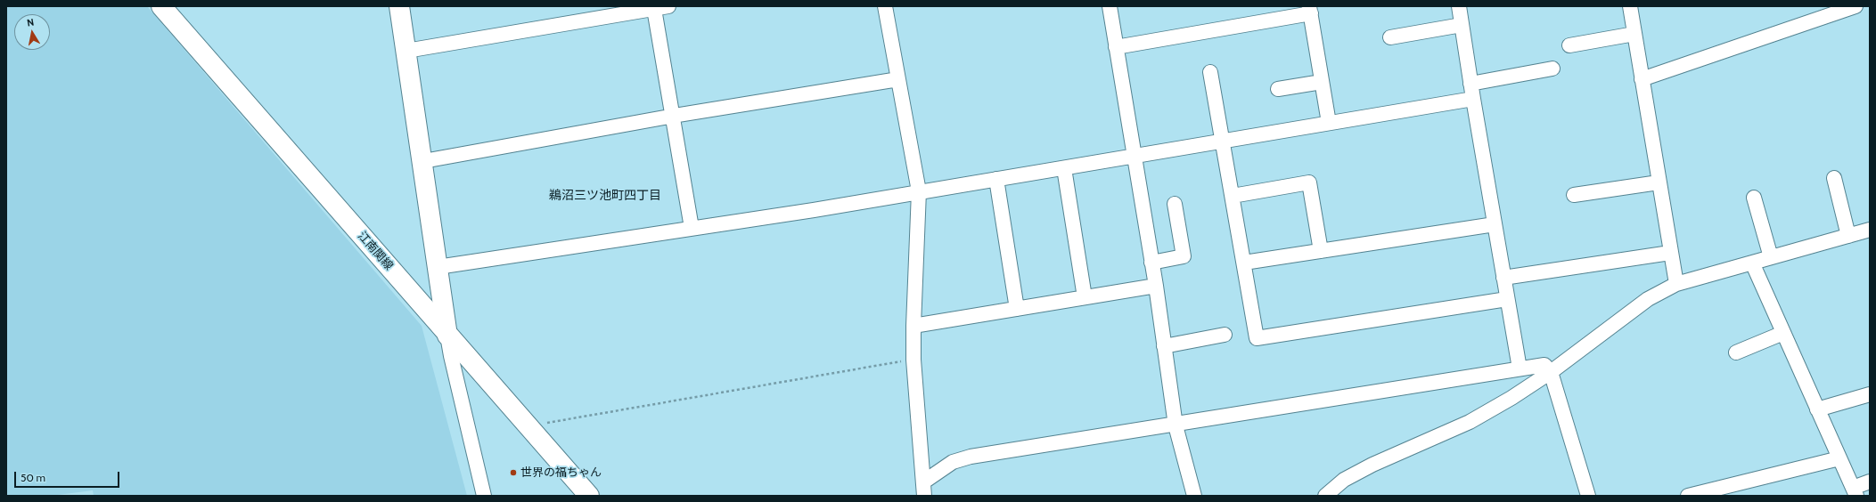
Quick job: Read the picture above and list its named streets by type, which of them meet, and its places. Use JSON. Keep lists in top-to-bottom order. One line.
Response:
{"streets":{"main road":["江南関線"]},"districts":["鵜沼三ツ池町四丁目"],"places":["世界の福ちゃん"],"scale_bar":"50 m","north":"top"}
